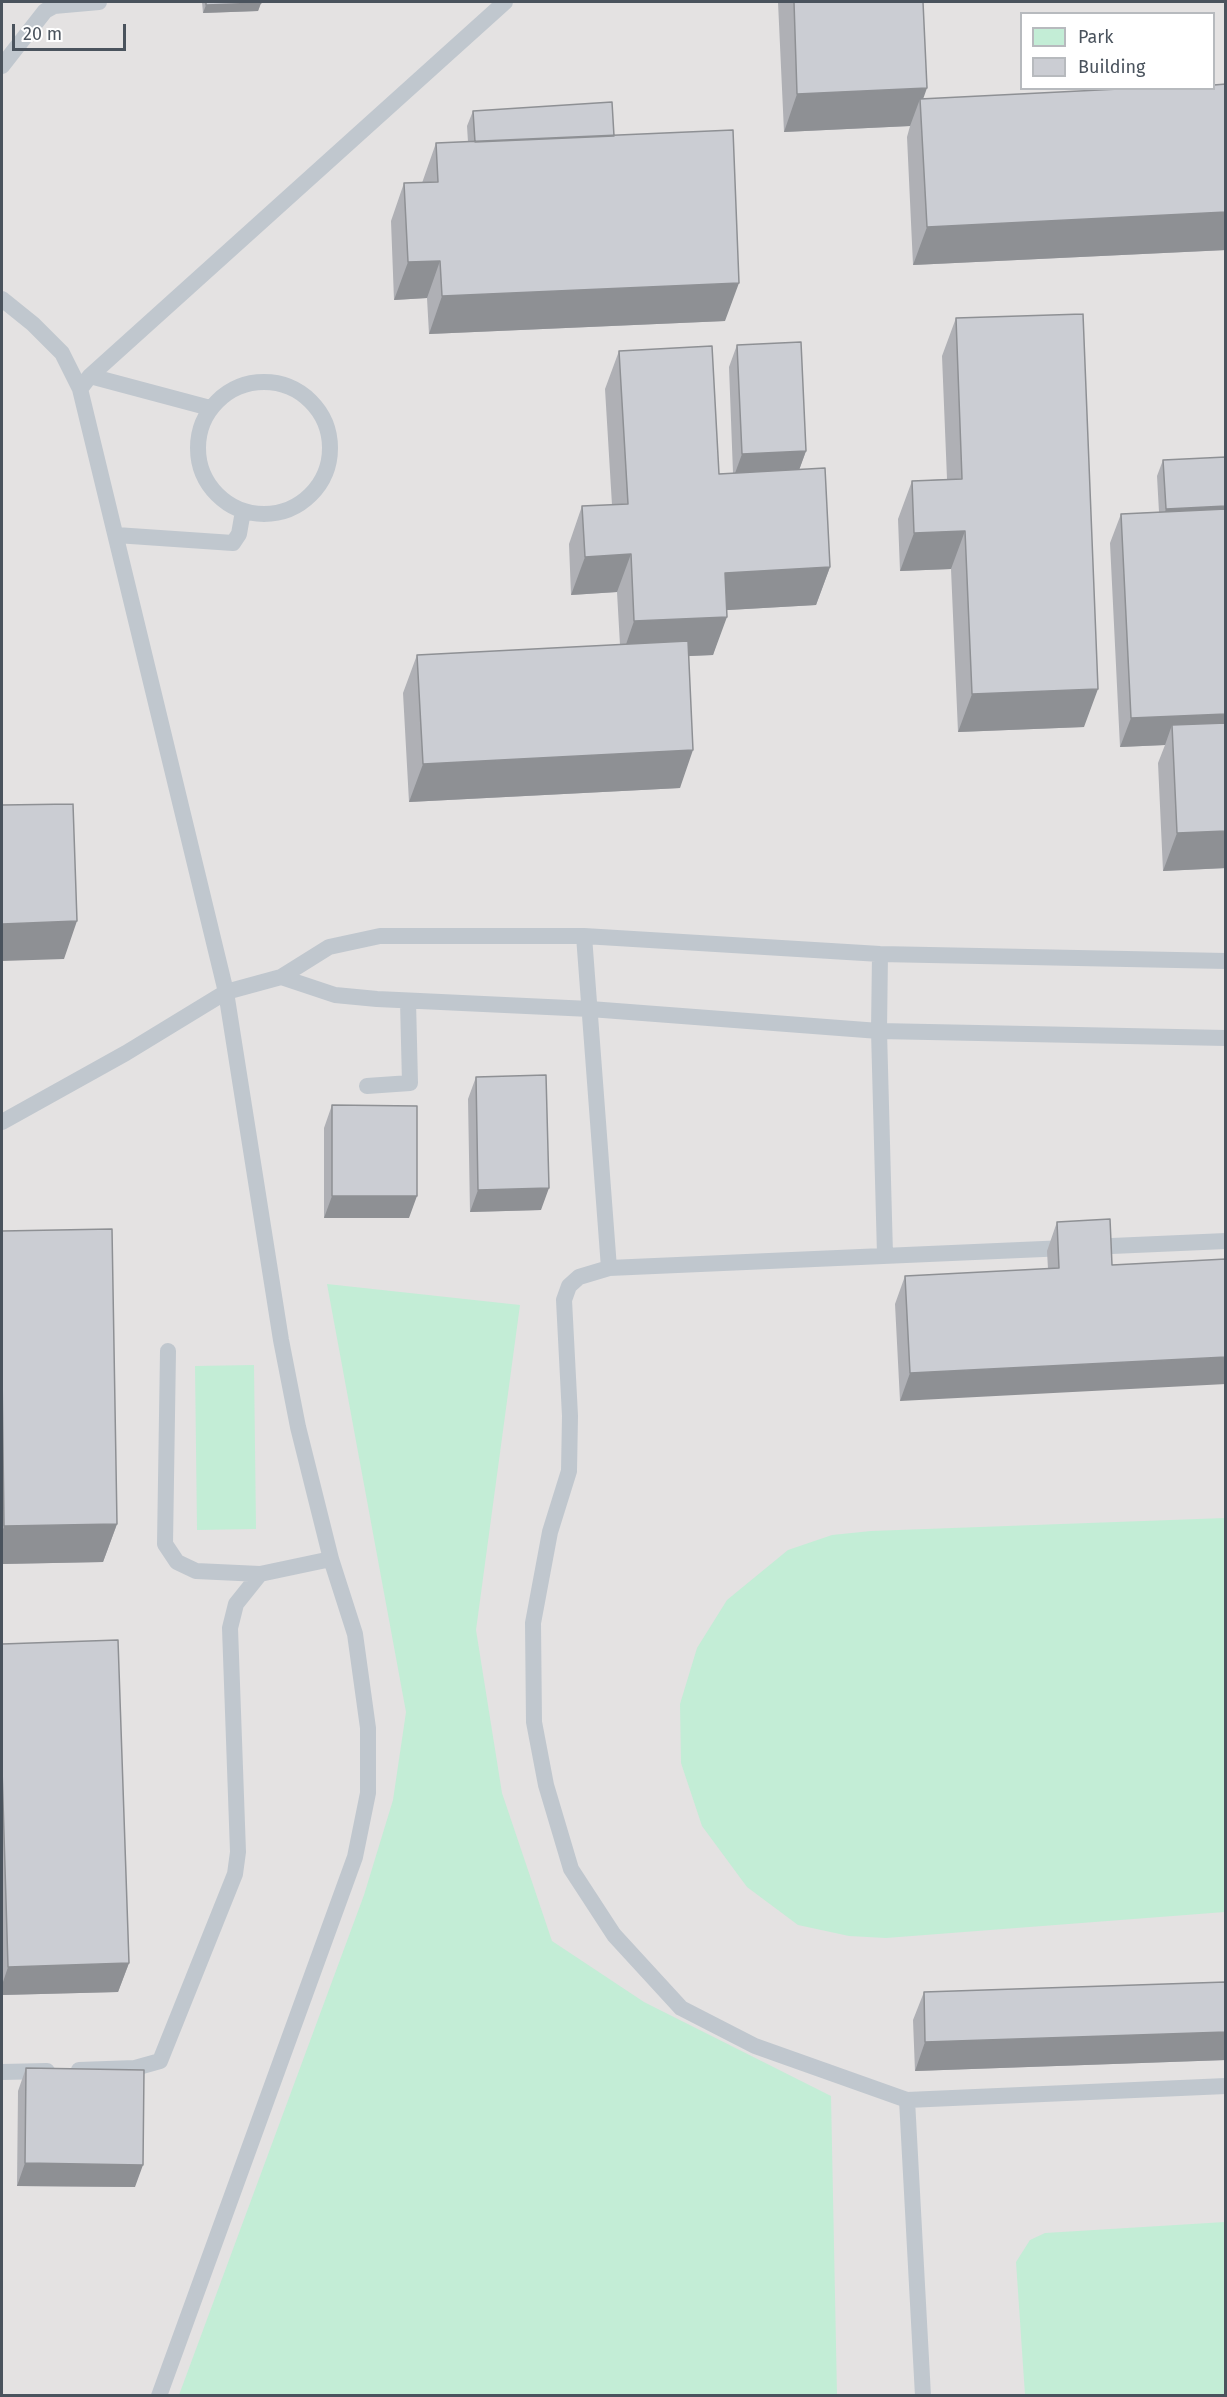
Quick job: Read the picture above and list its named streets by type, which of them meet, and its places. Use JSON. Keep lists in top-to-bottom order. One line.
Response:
{"legend":["Park","Building"],"scale_bar":"20 m"}
